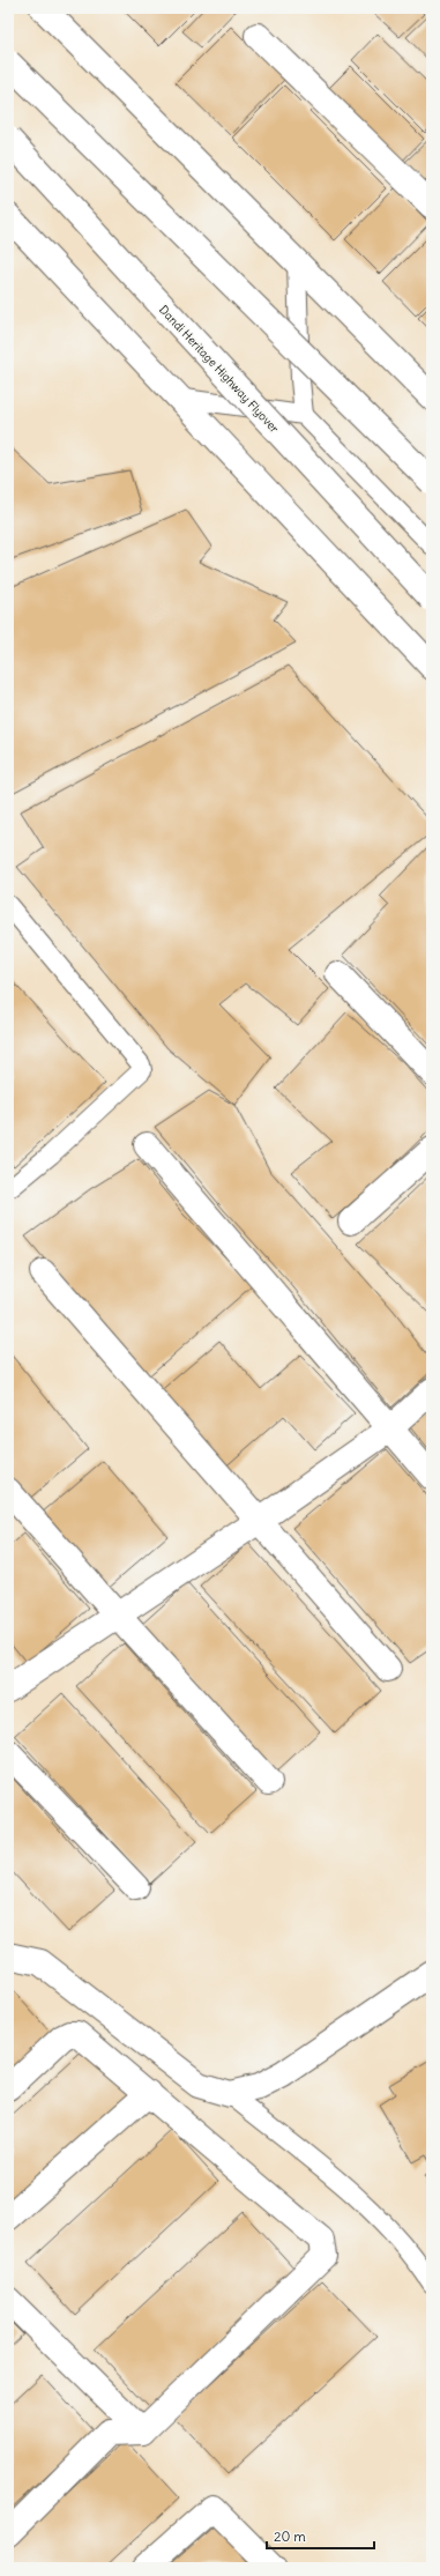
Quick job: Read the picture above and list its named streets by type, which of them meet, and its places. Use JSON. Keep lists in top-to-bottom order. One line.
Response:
{"streets":{"main road":["Dandi Heritage Highway Flyover"]},"scale_bar":"20 m"}
